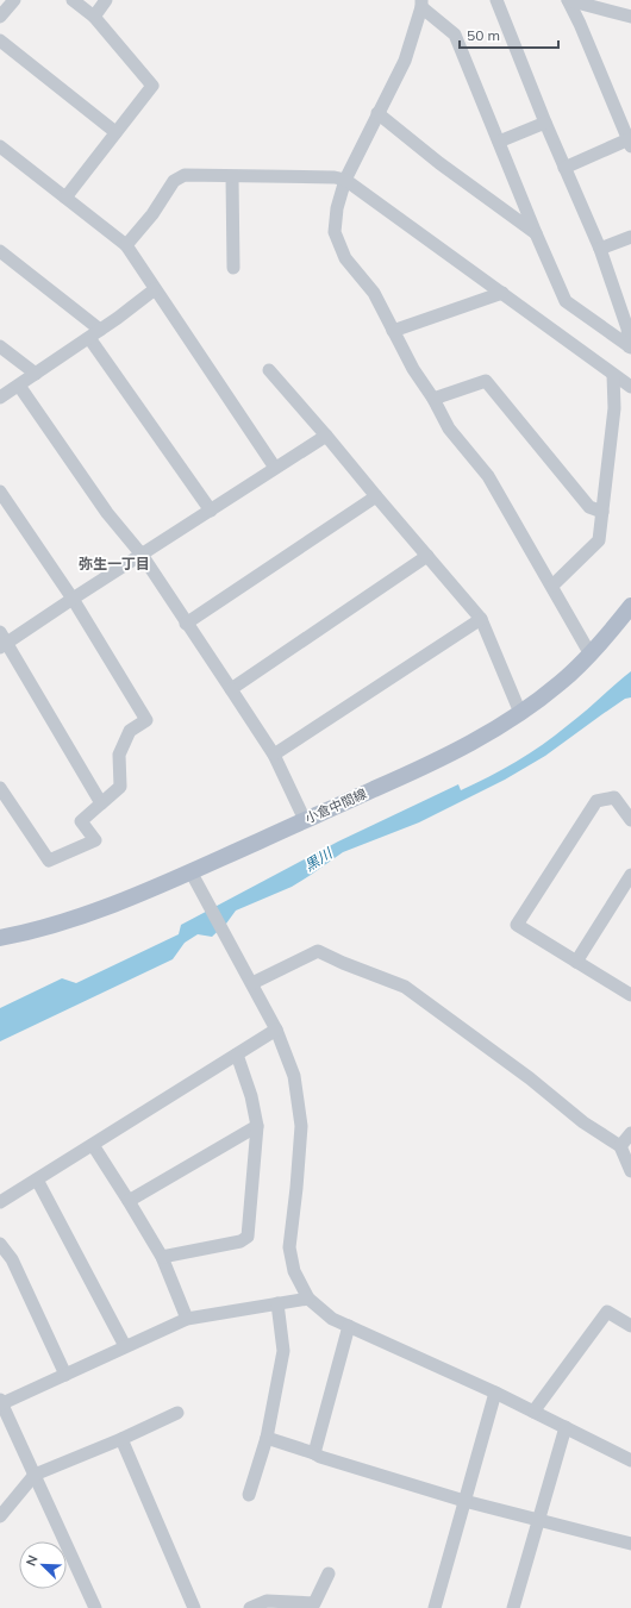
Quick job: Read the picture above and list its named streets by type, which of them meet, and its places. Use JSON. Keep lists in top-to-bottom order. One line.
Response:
{"streets":{"main road":["小倉中間線"]},"districts":["弥生一丁目"],"water":["黒川"],"scale_bar":"50 m","north":"top left"}
